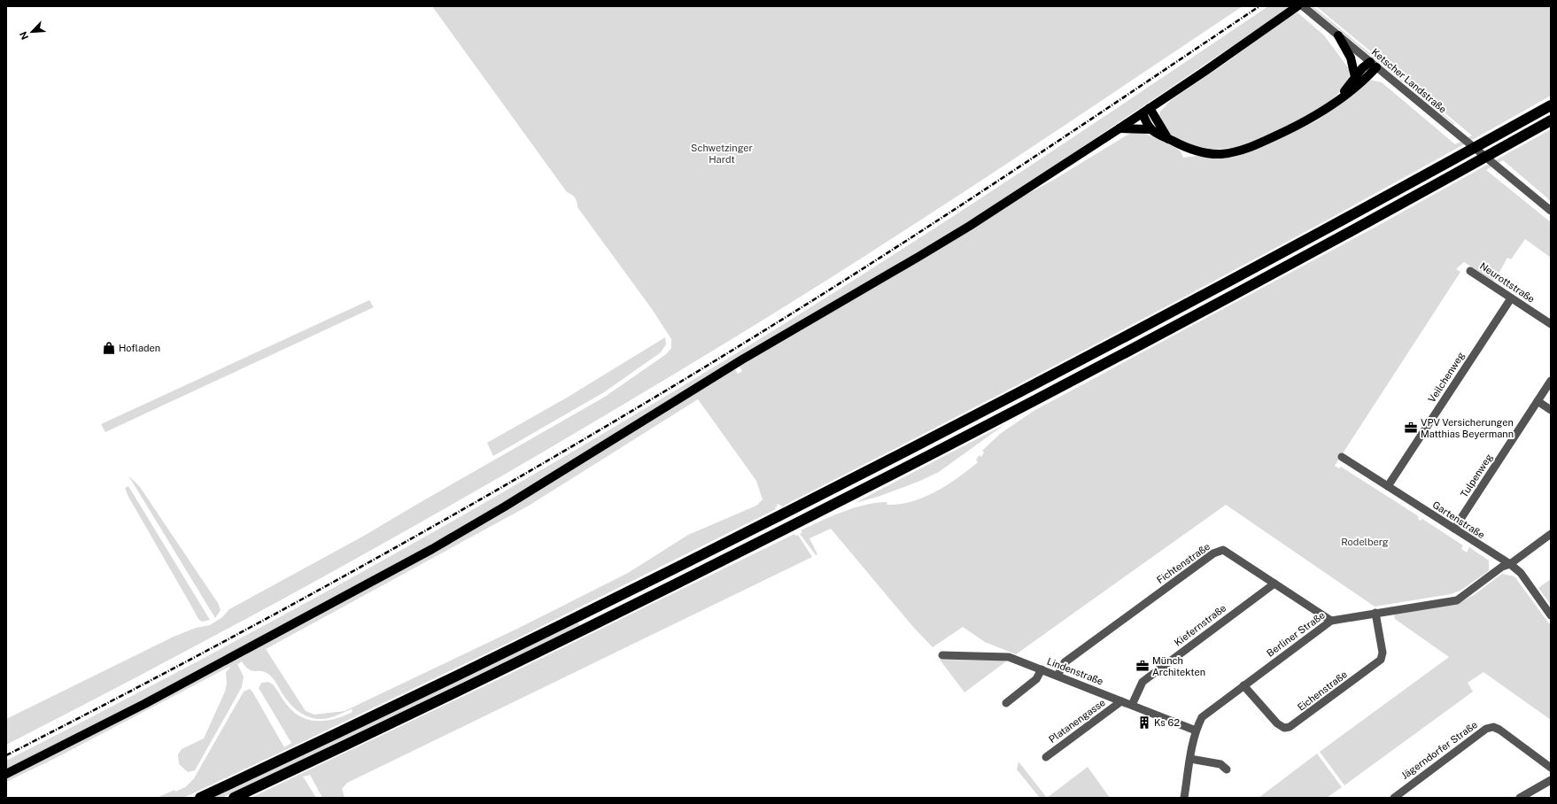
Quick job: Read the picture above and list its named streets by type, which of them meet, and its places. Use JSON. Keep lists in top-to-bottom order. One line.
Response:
{"streets":{"street":["Ketscher Landstraße","Neurottstraße","Veilchenweg","Tulpenweg","Gartenstraße","Fichtenstraße","Kiefernstraße","Berliner Straße","Lindenstraße","Eichenstraße","Platanengasse","Jägerndorfer Straße"]},"crossings":[["Neurottstraße","Veilchenweg"],["Veilchenweg","Gartenstraße"],["Tulpenweg","Gartenstraße"],["Gartenstraße","Berliner Straße"],["Fichtenstraße","Kiefernstraße"],["Fichtenstraße","Berliner Straße"],["Fichtenstraße","Lindenstraße"],["Kiefernstraße","Lindenstraße"],["Berliner Straße","Lindenstraße"],["Berliner Straße","Eichenstraße"],["Lindenstraße","Platanengasse"]],"parks":["Schwetzinger Hardt","Rodelberg"],"places":{"shop":["Hofladen"],"office":["VPV Versicherungen Matthias Beyermann","Münch Architekten"],"building":["Ks 62"]},"north":"bottom left"}
